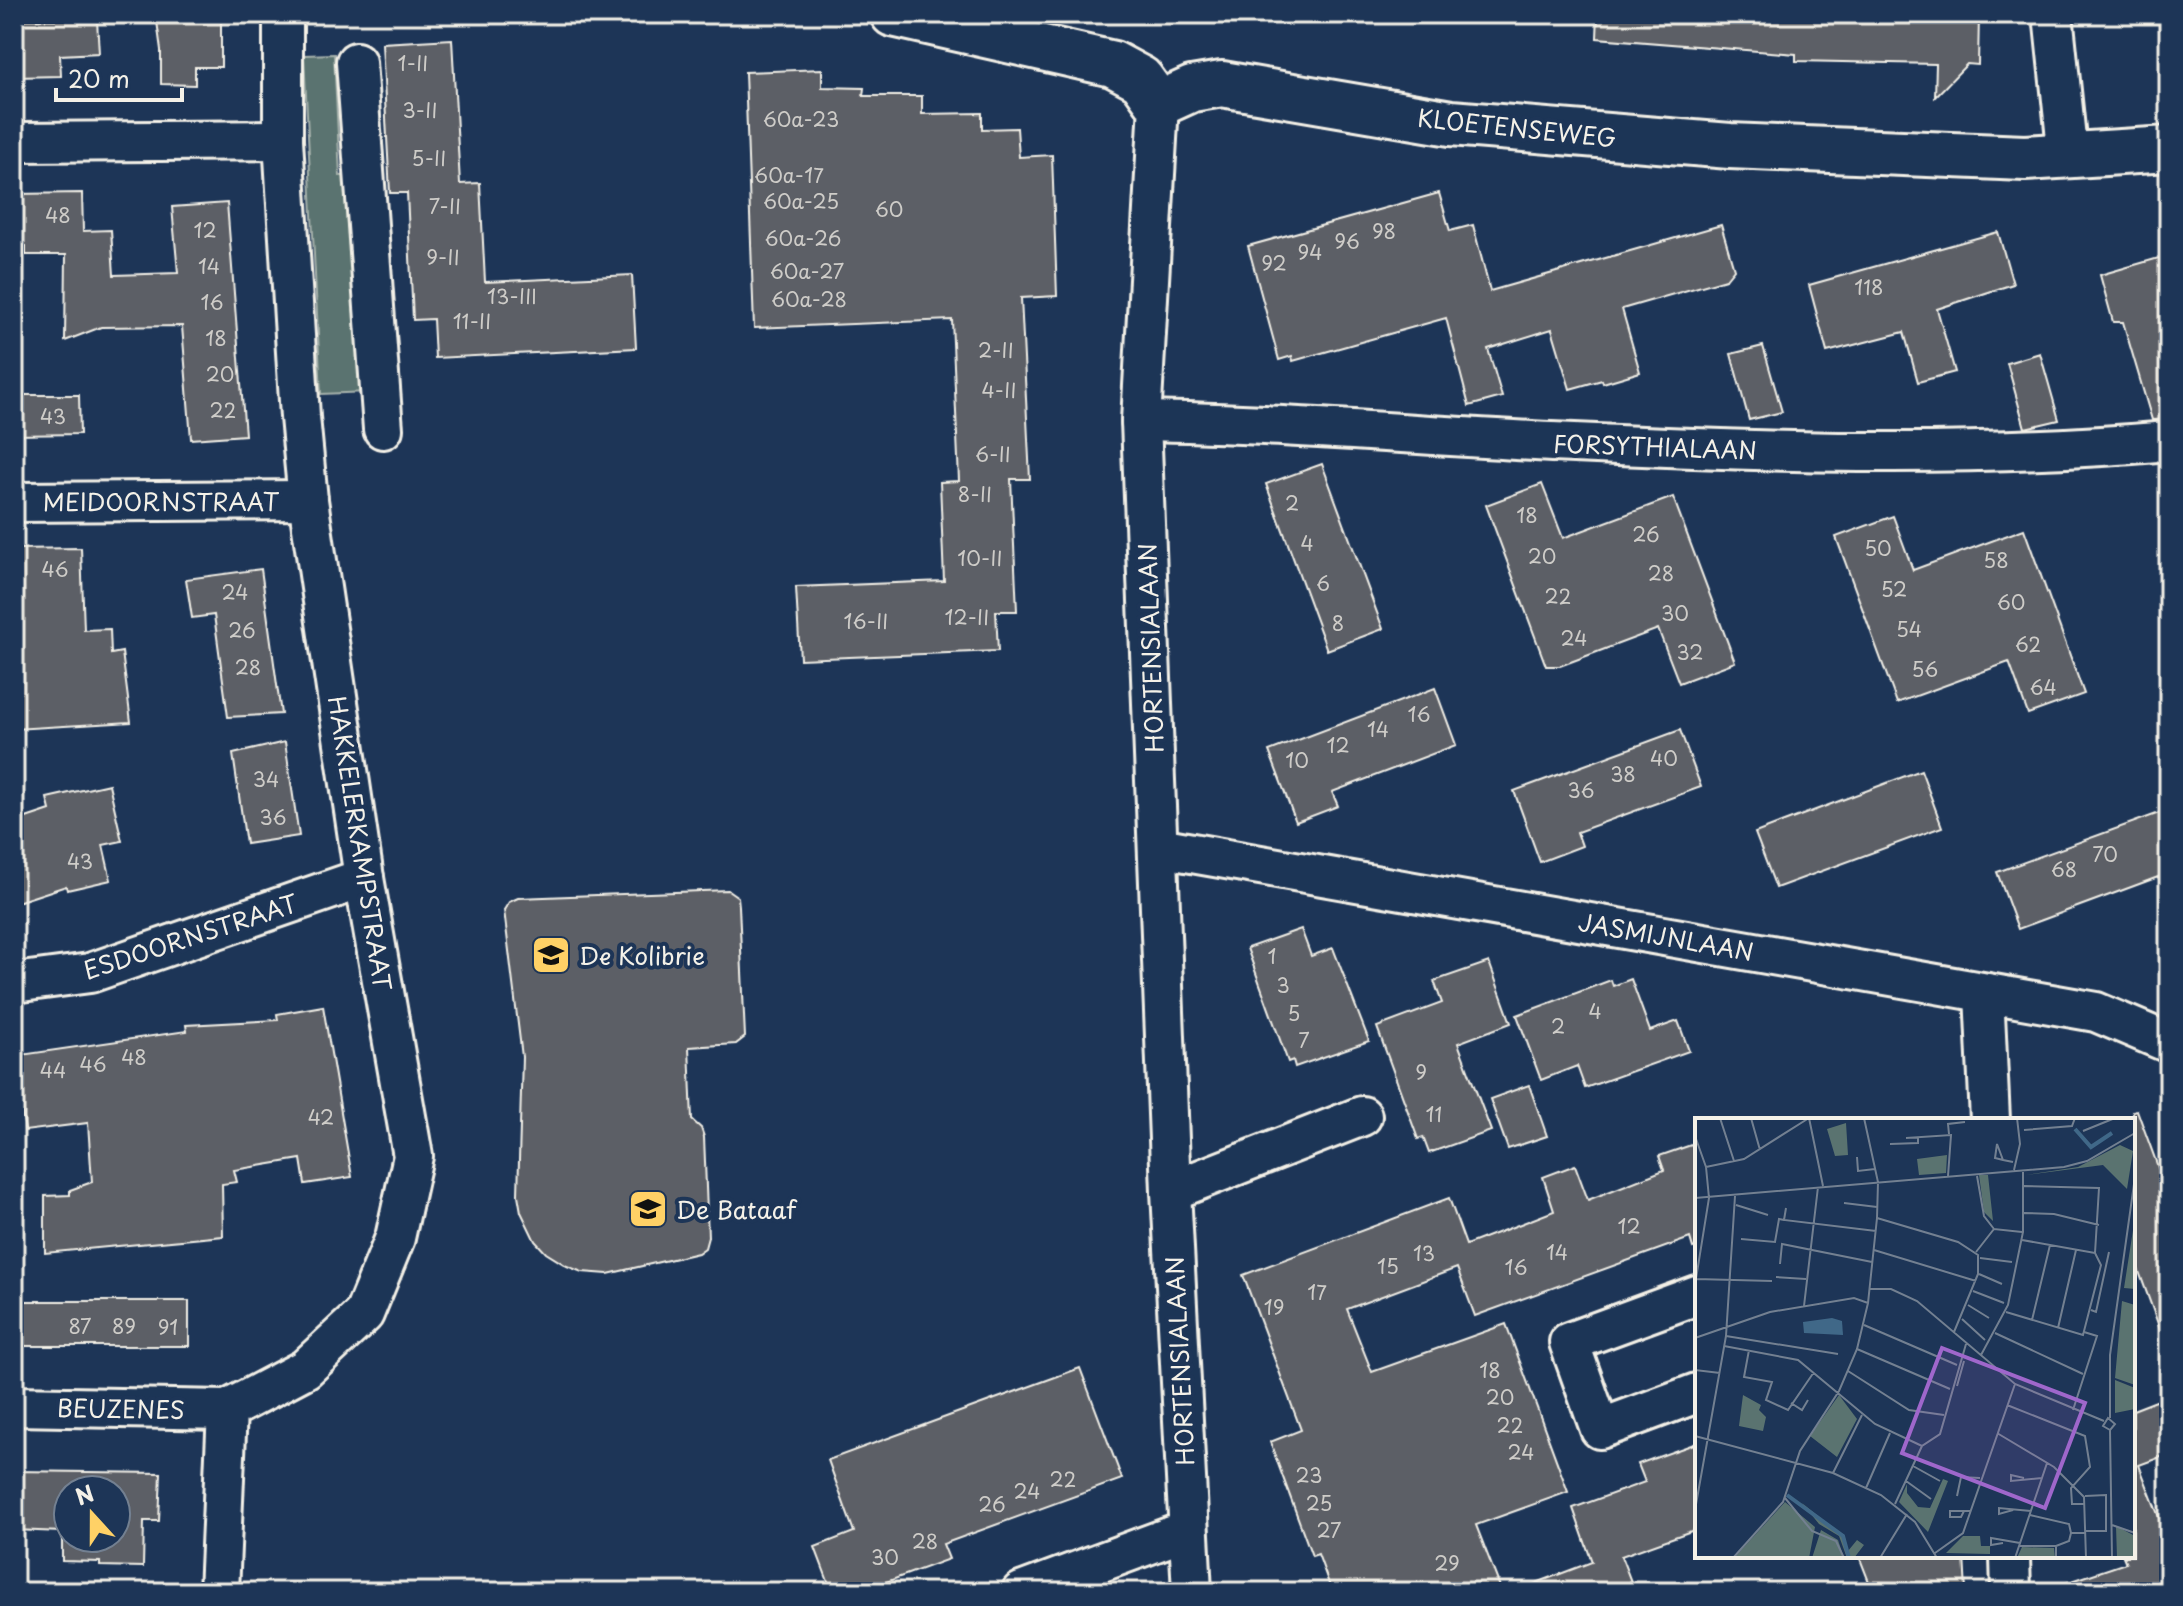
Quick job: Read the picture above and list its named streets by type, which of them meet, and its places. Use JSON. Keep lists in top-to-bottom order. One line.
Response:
{"streets":{"street":["KLOETENSEWEG","FORSYTHIALAAN","MEIDOORNSTRAAT","HORTENSIALAAN","HAKKELERKAMPSTRAAT","ESDOORNSTRAAT","JASMIJNLAAN","BEUZENES"]},"crossings":[["KLOETENSEWEG","HORTENSIALAAN"],["FORSYTHIALAAN","HORTENSIALAAN"],["MEIDOORNSTRAAT","HAKKELERKAMPSTRAAT"],["HORTENSIALAAN","JASMIJNLAAN"],["HAKKELERKAMPSTRAAT","ESDOORNSTRAAT"],["HAKKELERKAMPSTRAAT","BEUZENES"]],"places":{"school or university":["De Kolibrie","De Bataaf"]},"house_numbers":["1-II","3-II","60a-23","5-II","60a-17","60a-25","7-II","60","48","12","98","60a-26","96","94","9-II","92","14","60a-27","118","13-III","60a-28","16","11-II","18","2-II","20","4-II","22","43","6-II","8-II","2","18","26","4","50","20","10-II","58","46","28","6","52","24","22","60","30","12-II","16-II","8","54","26","24","62","32","28","56","64","16","14","12","40","10","38","34","36","36","70","43","68","1","3","4","5","2","7","48","46","44","9","11","42","12","14","13","15","16","17","19","87","89","91","18","20","22","24","23","22","24","25","26","27","28","30","29"],"scale_bar":"20 m","north":"top"}
